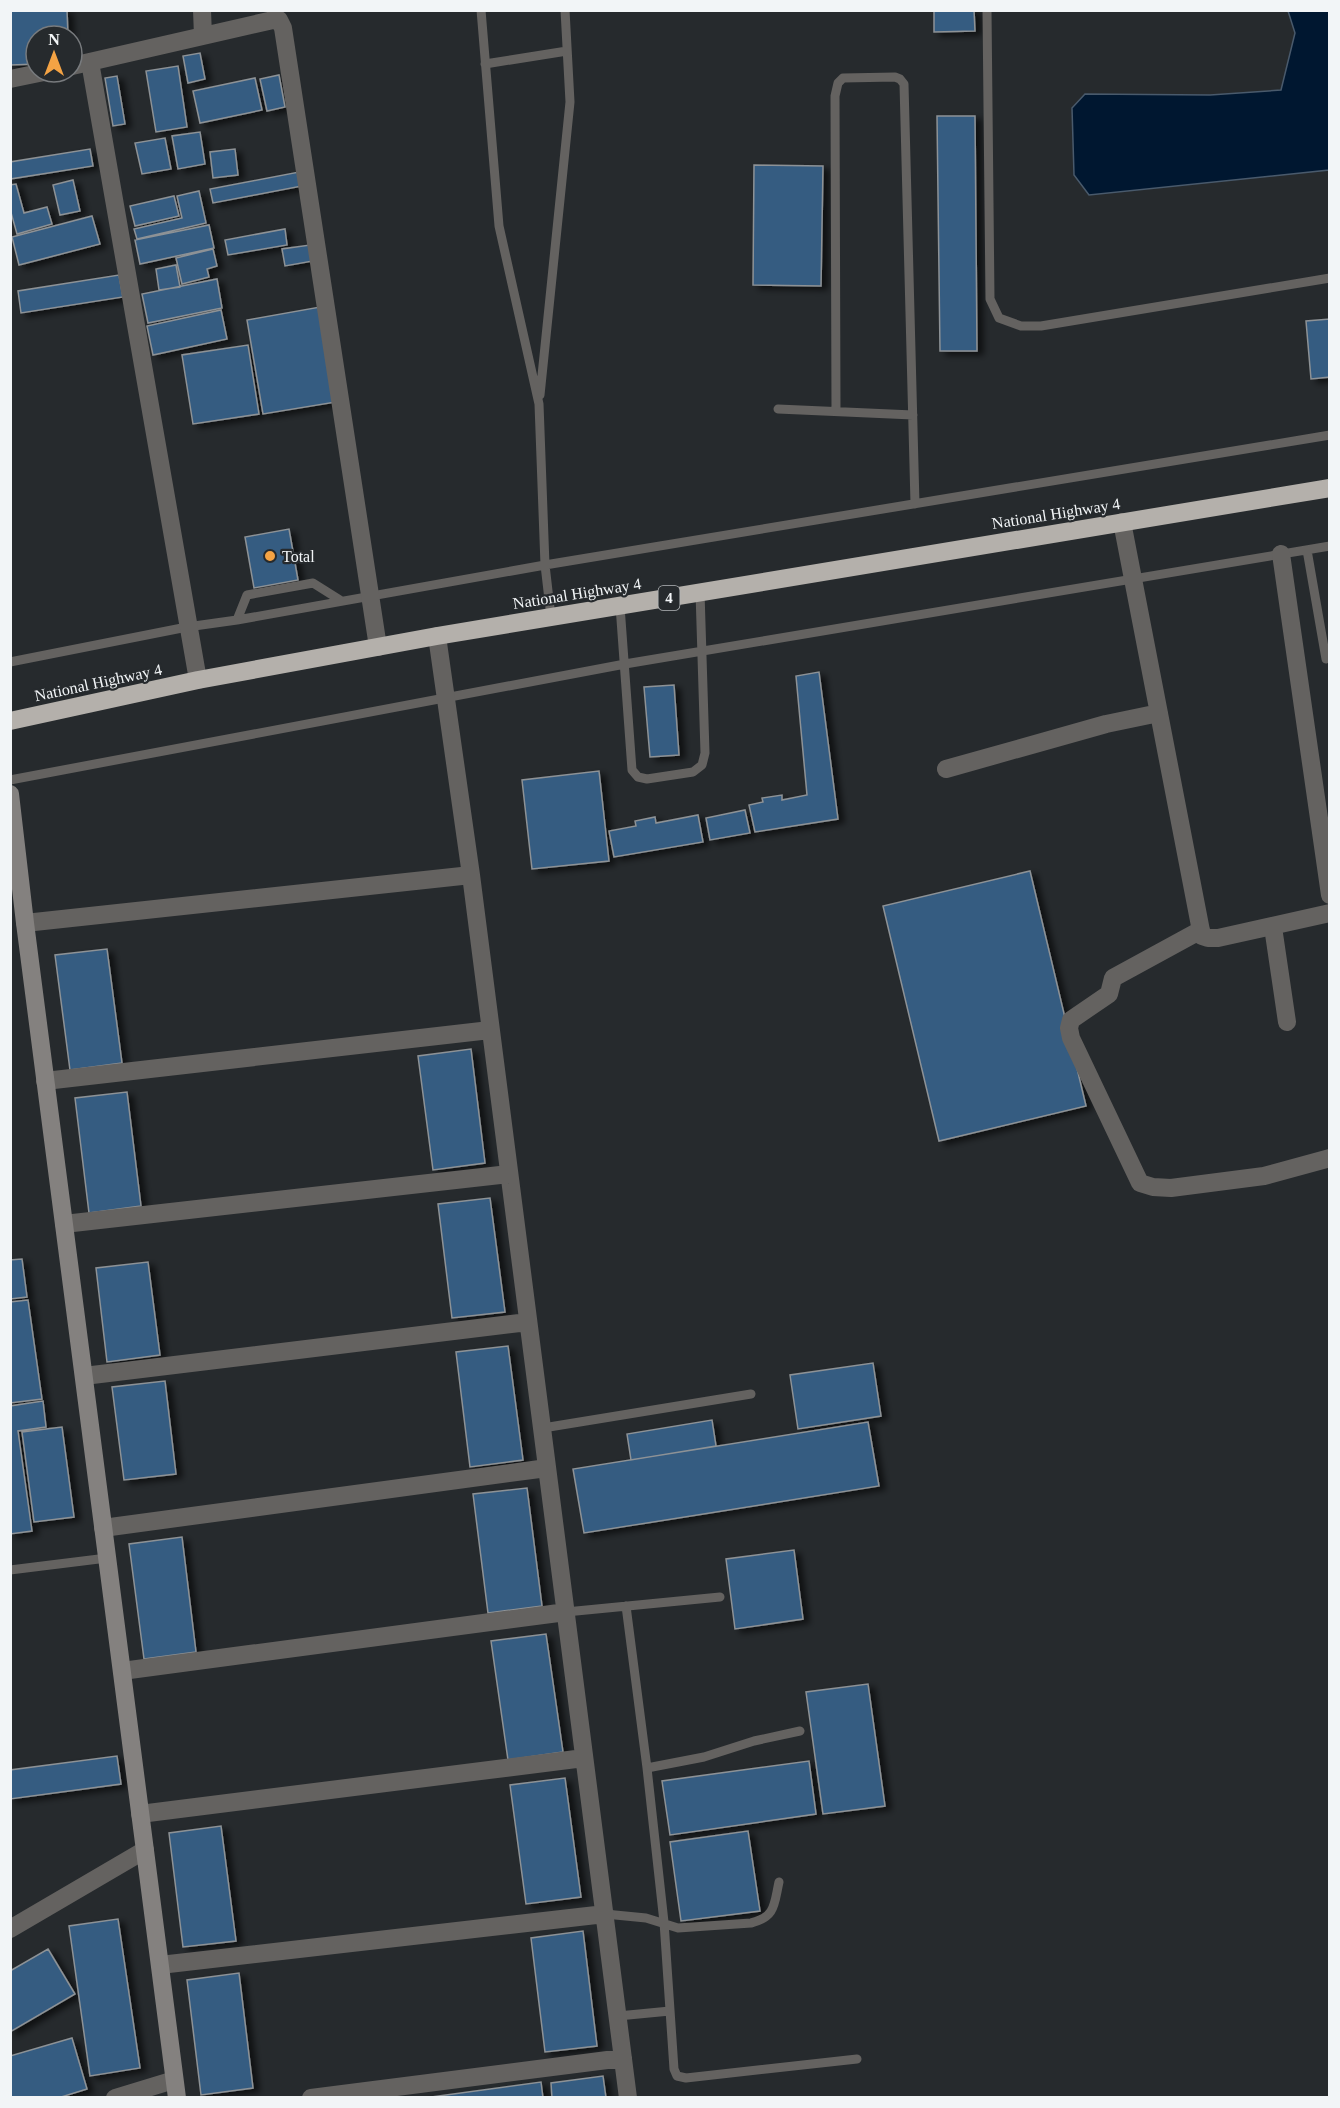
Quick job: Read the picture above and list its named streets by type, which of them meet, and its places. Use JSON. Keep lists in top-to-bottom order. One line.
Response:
{"streets":{"highway":["National Highway 4","4"]},"places":["Total"],"north":"top"}
